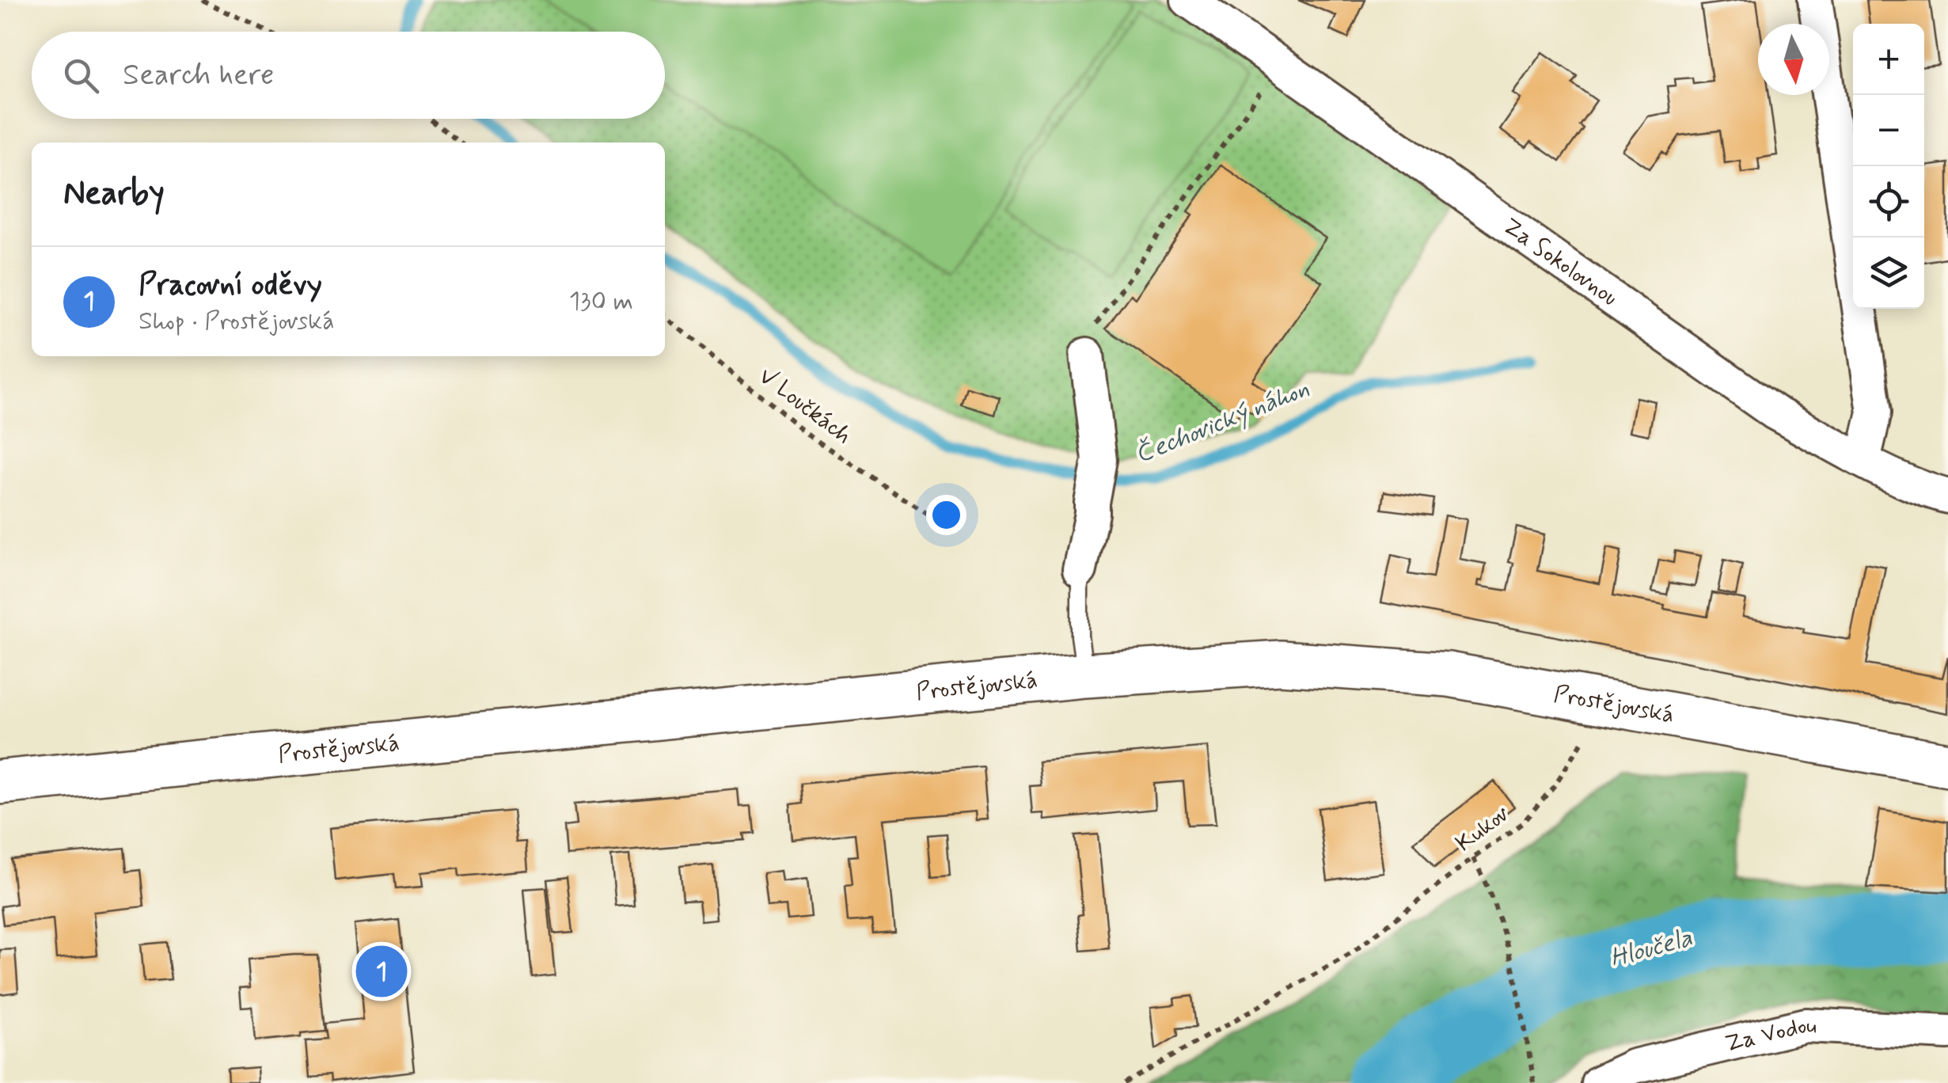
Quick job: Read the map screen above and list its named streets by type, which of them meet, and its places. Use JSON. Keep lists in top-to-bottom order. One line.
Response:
{"streets":{"main road":["Prostějovská"],"street":["Za Sokolovnou","Za Vodou"],"path":["V Loučkách","Kukov"]},"crossings":[["Prostějovská","Kukov"]],"water":["Čechovický náhon","Hloučela"],"north":"bottom","page":{"map_buttons":["+","−"],"search":"Search here","heading":"Nearby","list":[{"mark":"1","name":"Pracovní oděvy","note":"Shop · Prostějovská","value":"130 m"}],"pins":"1"}}
